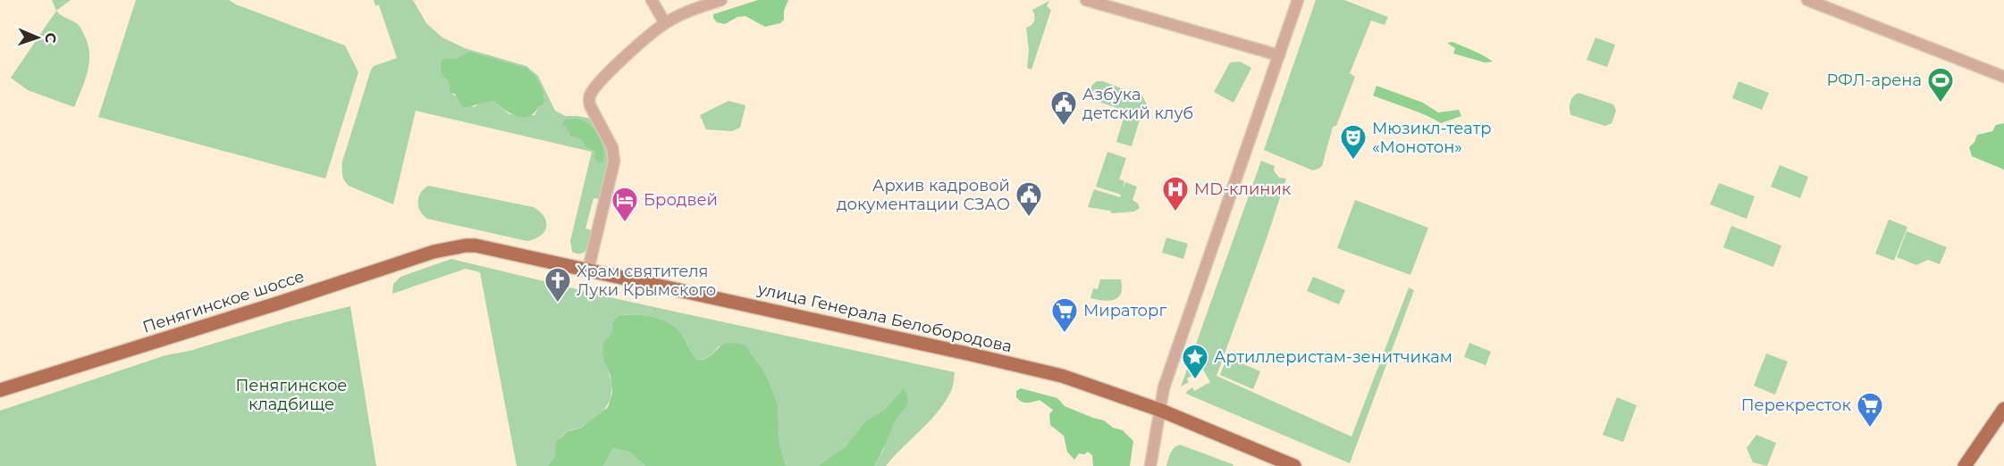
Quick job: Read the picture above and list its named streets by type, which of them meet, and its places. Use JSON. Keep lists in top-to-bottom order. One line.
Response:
{"streets":{"main road":["Пенягинское шоссе","улица Генерала Белобородова"]},"crossings":[["Пенягинское шоссе","улица Генерала Белобородова"]],"parks":["Пенягинское кладбище"],"places":{"sports":["РФЛ-арена"],"public building":["Азбука детский клуб","Архив кадровой документации СЗАО"],"theatre":["Мюзикл-театр «Монотон»"],"hospital":["MD-клиник"],"hotel":["Бродвей"],"church":["Храм святителя Луки Крымского"],"supermarket":["Мираторг","Перекресток"],"place":["Артиллеристам-зенитчикам"]},"north":"right"}
